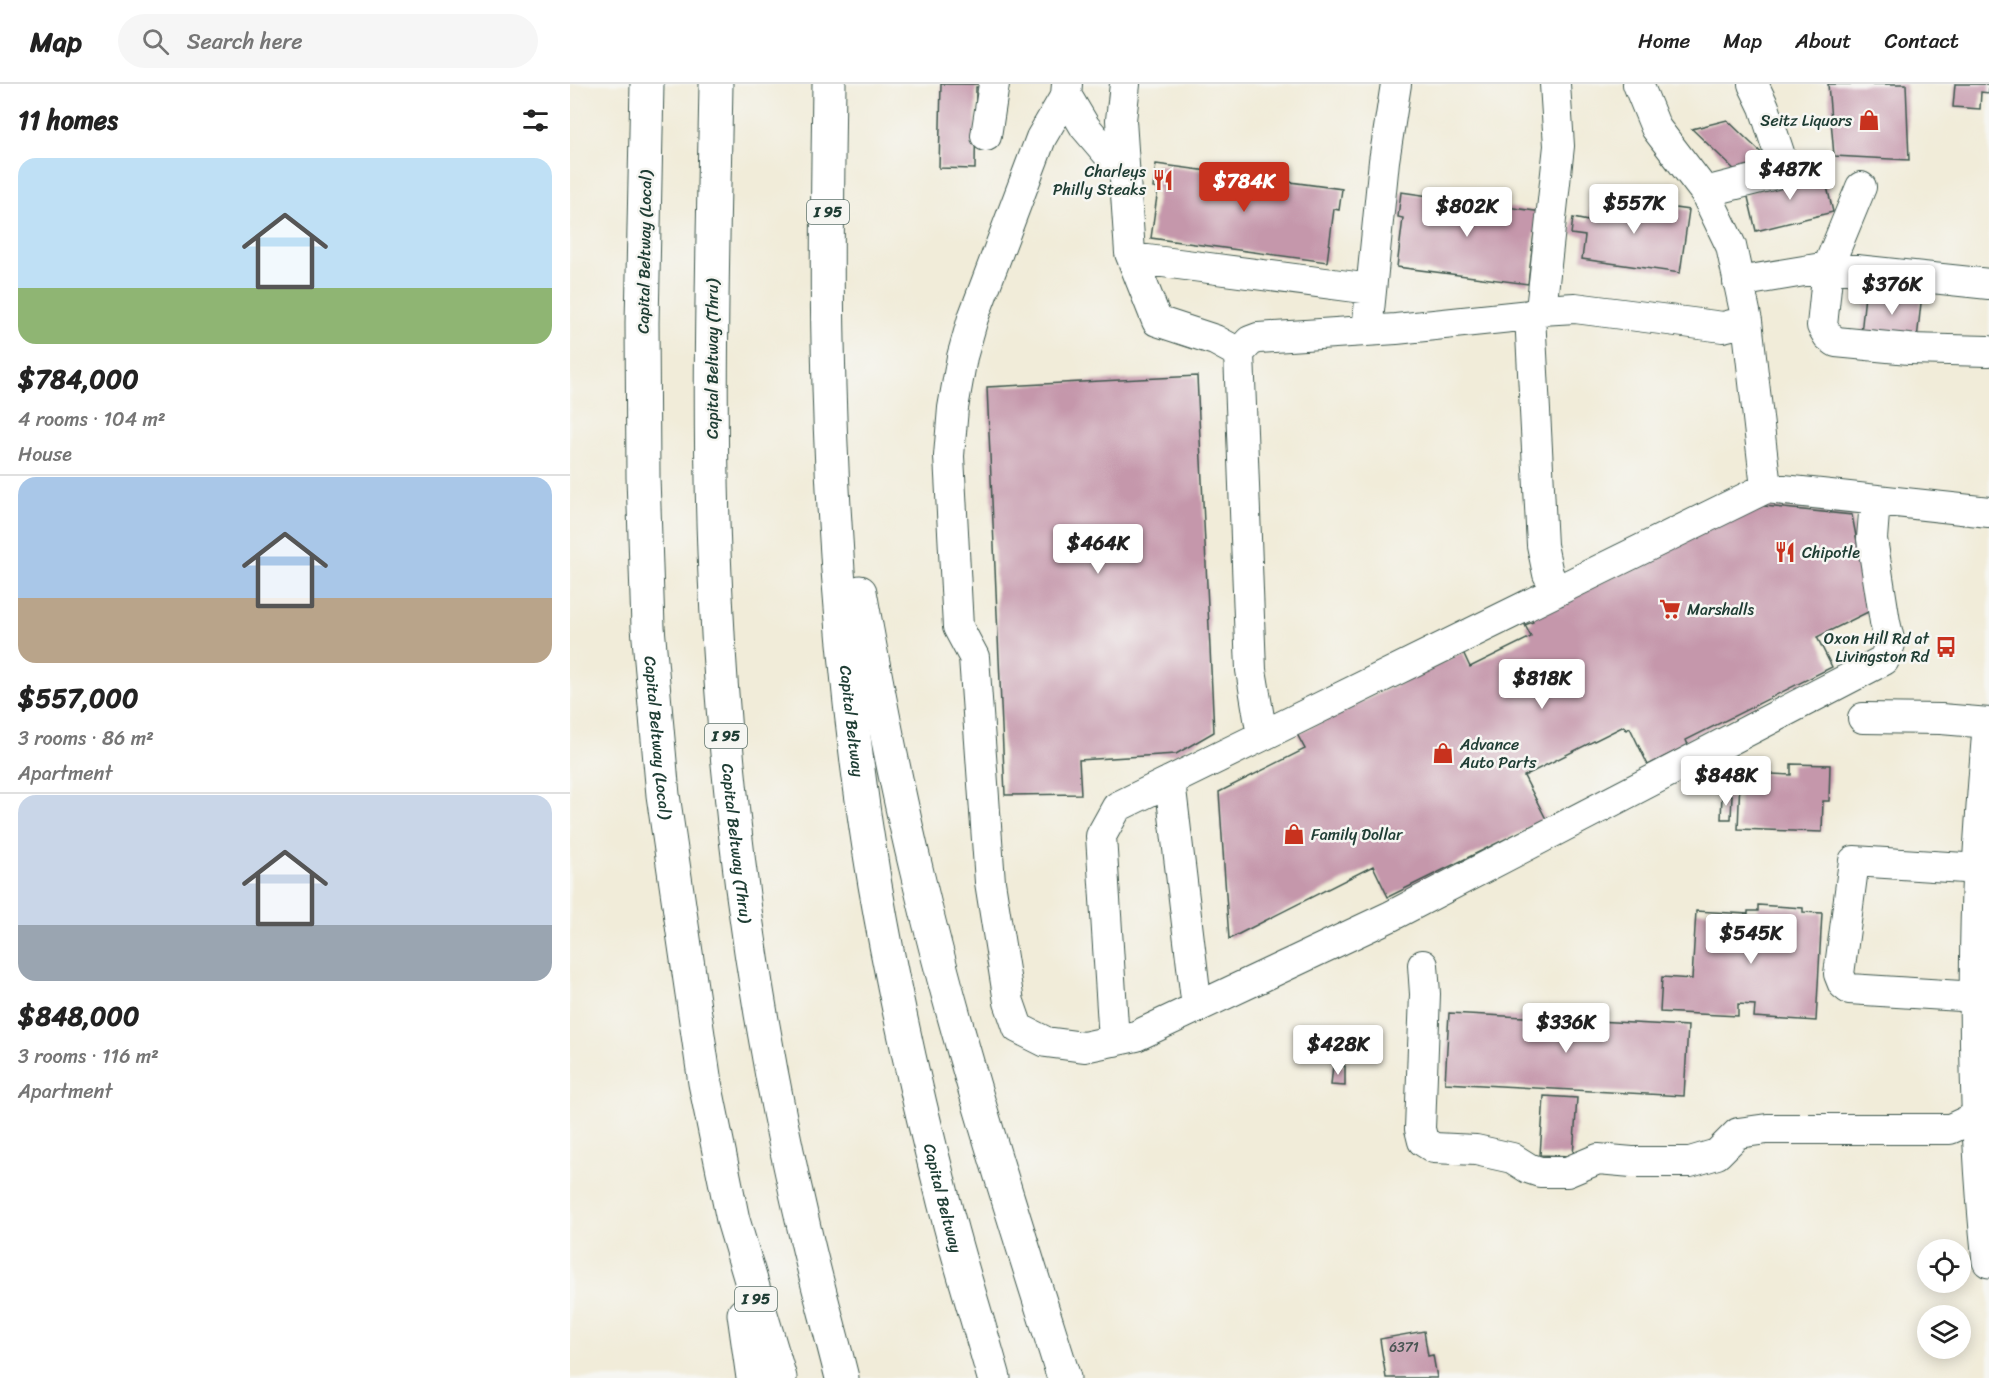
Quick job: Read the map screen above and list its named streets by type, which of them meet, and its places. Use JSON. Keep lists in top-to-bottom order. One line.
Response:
{"streets":{"main road":["I 95","Capital Beltway (Local)","Capital Beltway (Thru)","Capital Beltway"]},"crossings":[["I 95","Capital Beltway"]],"places":{"shop":["Seitz Liquors","Advance Auto Parts","Family Dollar"],"restaurant":["Charleys Philly Steaks","Chipotle"],"supermarket":["Marshalls"],"bus stop":["Oxon Hill Rd at Livingston Rd"]},"house_numbers":["6371"],"page":{"header":"Map","search":"Search here","nav":["Home","Map","About","Contact"],"heading":"11 homes","price":["$487K","$784K","$557K","$802K","$376K","$464K","$818K","$848K","$545K","$336K","$428K"],"list":[{"name":"$784,000","note":"4 rooms · 104 m² · House"},{"name":"$557,000","note":"3 rooms · 86 m² · Apartment"},{"name":"$848,000","note":"3 rooms · 116 m² · Apartment"}]}}
